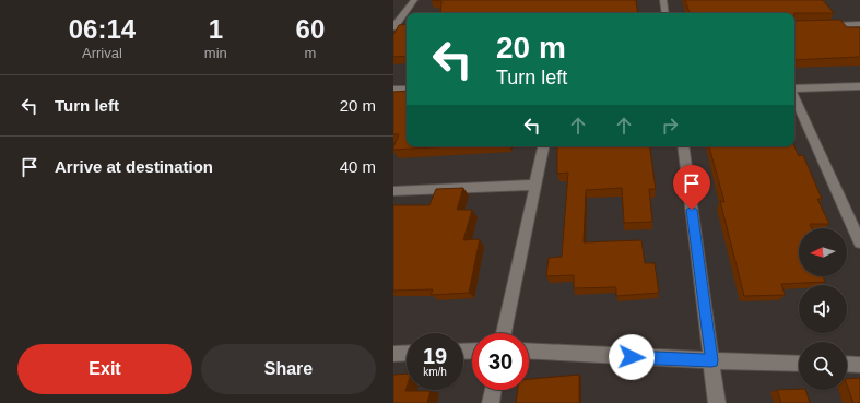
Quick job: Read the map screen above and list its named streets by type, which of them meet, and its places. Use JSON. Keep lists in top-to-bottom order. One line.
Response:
{"north":"left","page":{"eta":["06:14","Arrival","1","min","60","m"],"turn":["20 m","Turn left"],"list":[{"name":"Turn left","value":"20 m"},{"name":"Arrive at destination","value":"40 m"}],"speed":"19 km/h","limit":"30","buttons":["Exit","Share"]}}
